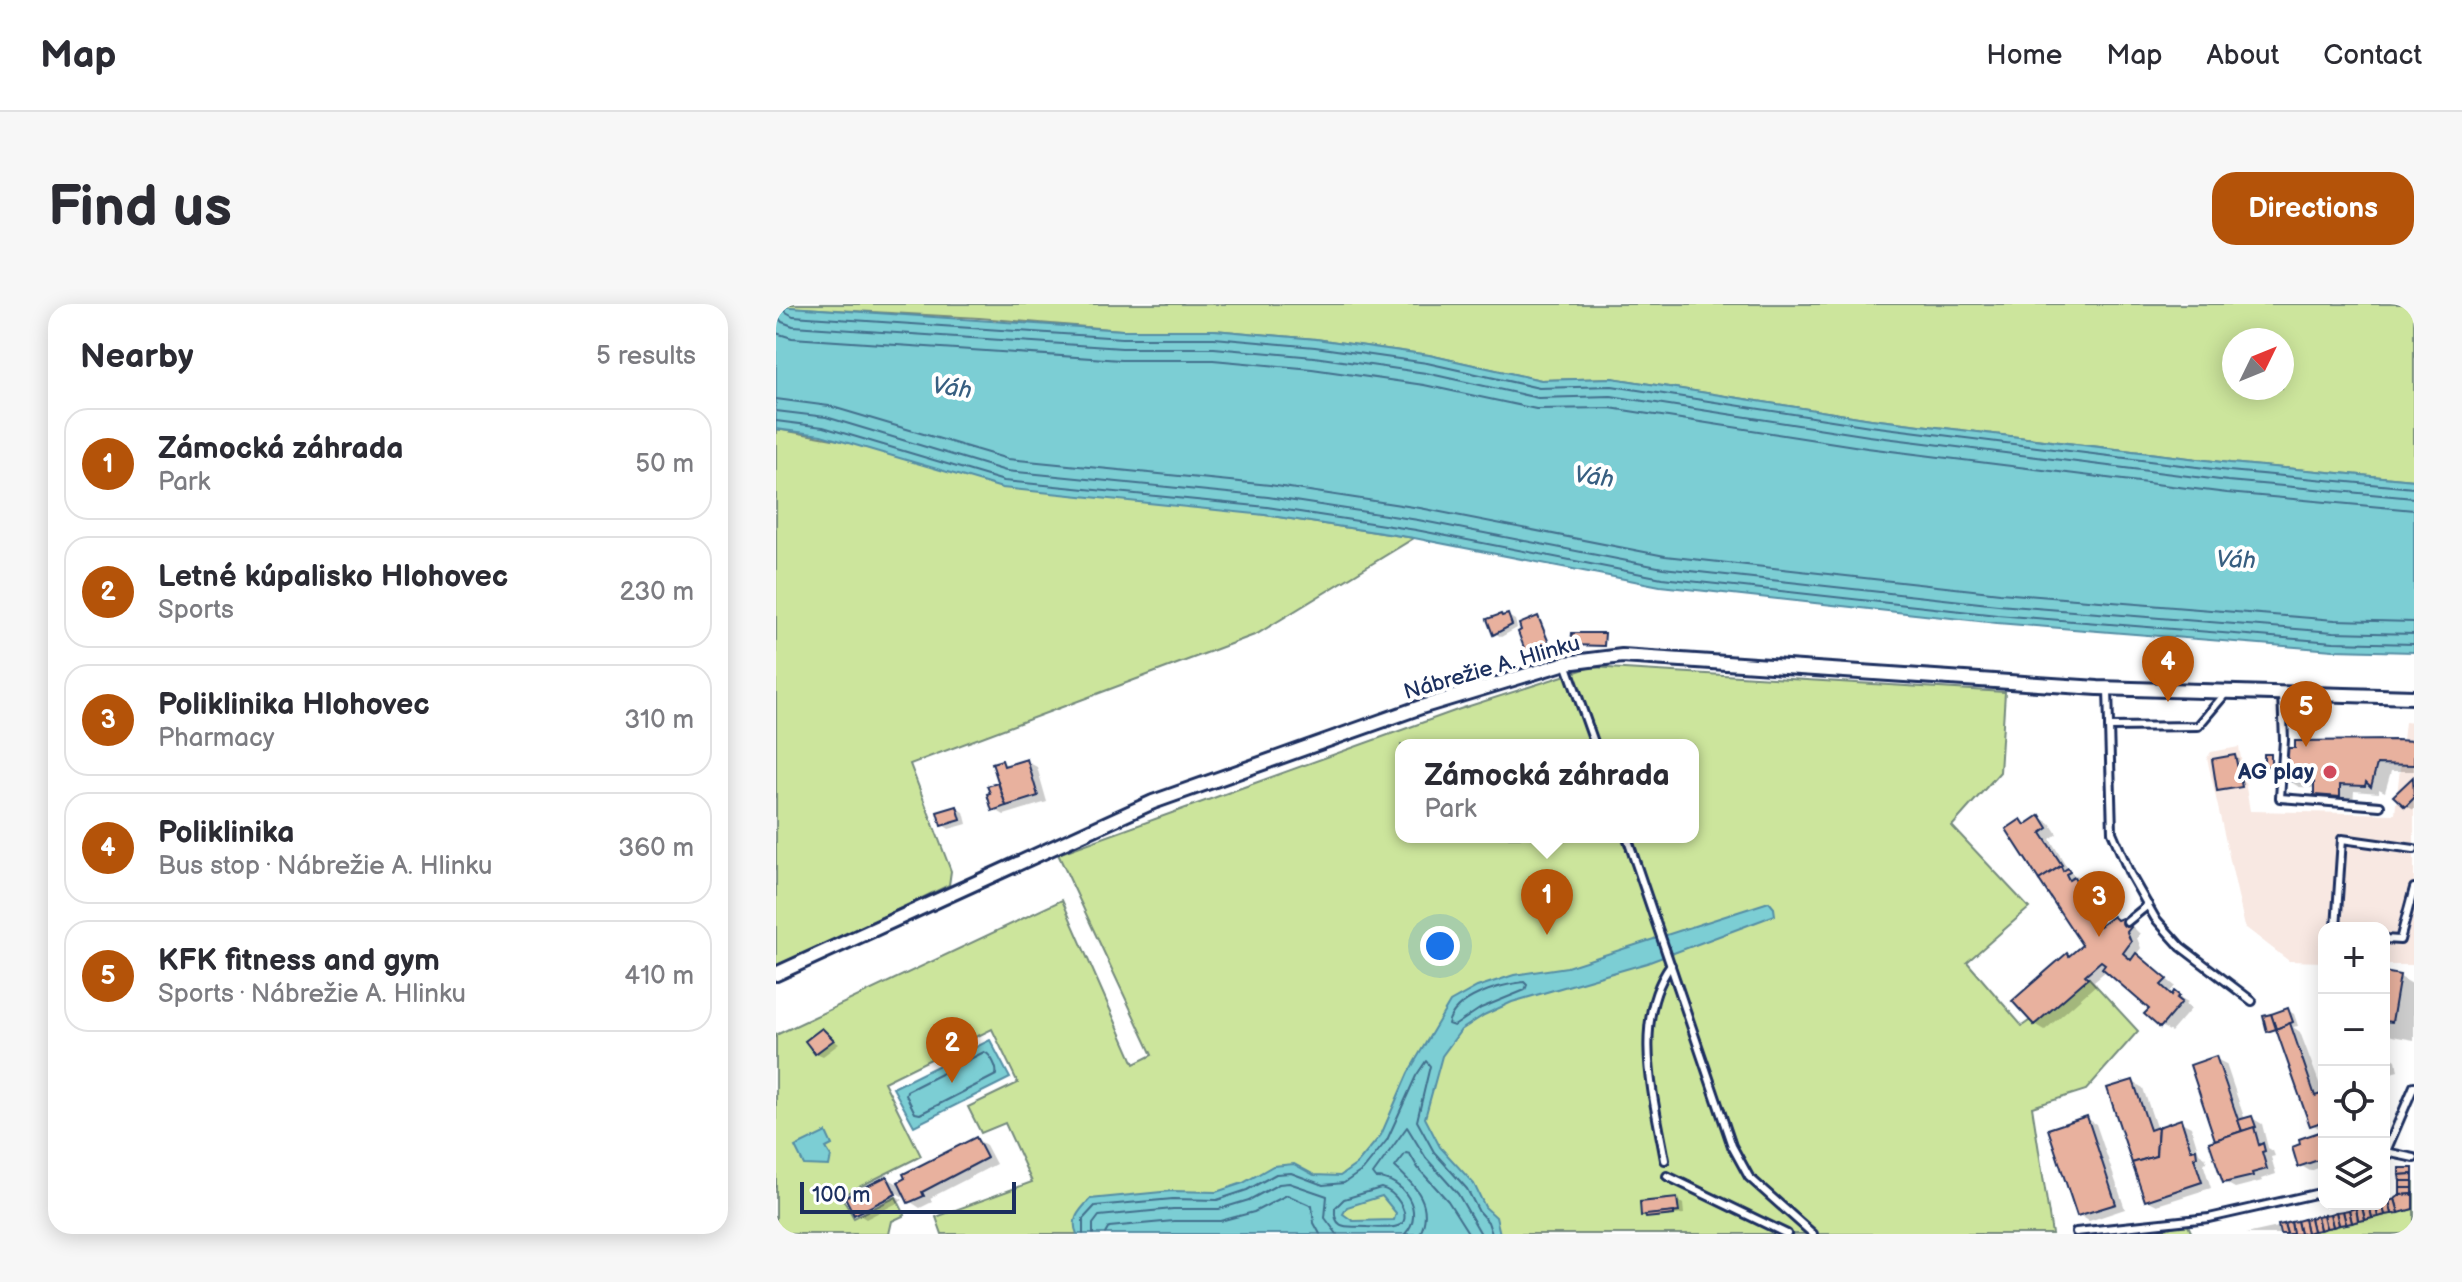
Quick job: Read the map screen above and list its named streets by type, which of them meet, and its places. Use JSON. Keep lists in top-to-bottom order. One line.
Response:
{"streets":{"street":["Nábrežie A. Hlinku"]},"water":["Váh"],"places":["AG play"],"scale_bar":"100 m","north":"top right","page":{"header":"Map","nav":["Home","Map","About","Contact"],"buttons":"Directions","title":"Find us","heading":["Nearby","5 results"],"list":[{"mark":"1","name":"Zámocká záhrada","note":"Park","value":"50 m"},{"mark":"2","name":"Letné kúpalisko Hlohovec","note":"Sports","value":"230 m"},{"mark":"3","name":"Poliklinika Hlohovec","note":"Pharmacy","value":"310 m"},{"mark":"4","name":"Poliklinika","note":"Bus stop · Nábrežie A. Hlinku","value":"360 m"},{"mark":"5","name":"KFK fitness and gym","note":"Sports · Nábrežie A. Hlinku","value":"410 m"}],"pins":["4","5","1","3","2"],"popup":["Zámocká záhrada","Park"],"map_buttons":["+","−"],"scale":"100 m"}}
